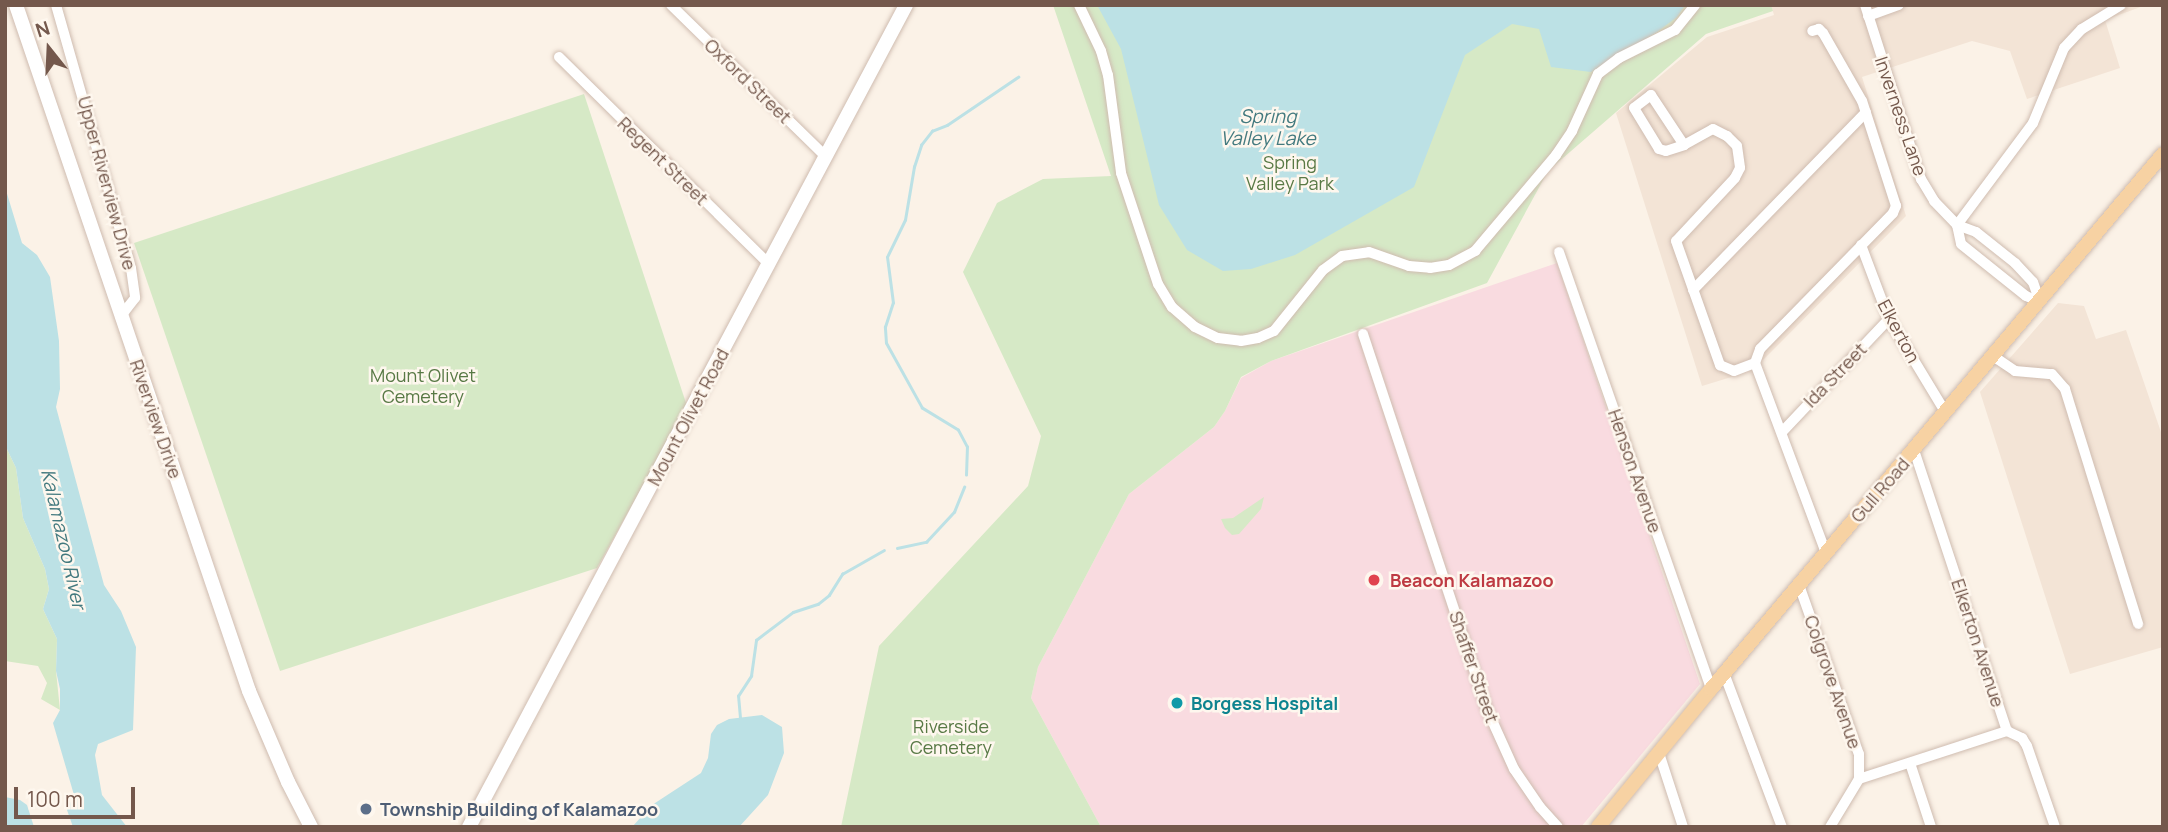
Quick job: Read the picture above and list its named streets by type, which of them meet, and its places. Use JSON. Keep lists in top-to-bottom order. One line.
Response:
{"streets":{"main road":["Gull Road"],"street":["Oxford Street","Inverness Lane","Regent Street","Upper Riverview Drive","Elkerton","Ida Street","Mount Olivet Road","Riverview Drive","Henson Avenue","Elkerton Avenue","Shaffer Street","Colgrove Avenue"]},"crossings":[["Oxford Street","Mount Olivet Road"],["Inverness Lane","Gull Road"],["Regent Street","Mount Olivet Road"],["Upper Riverview Drive","Riverview Drive"],["Elkerton","Ida Street"],["Elkerton","Gull Road"],["Henson Avenue","Gull Road"],["Gull Road","Elkerton Avenue"],["Gull Road","Colgrove Avenue"]],"water":["Spring Valley Lake","Kalamazoo River"],"parks":["Spring Valley Park","Mount Olivet Cemetery","Riverside Cemetery"],"places":["Beacon Kalamazoo","Borgess Hospital","Township Building of Kalamazoo"],"scale_bar":"100 m","north":"top"}
